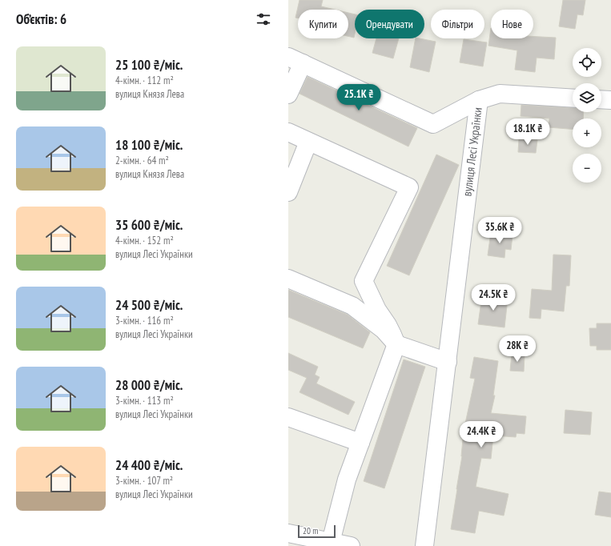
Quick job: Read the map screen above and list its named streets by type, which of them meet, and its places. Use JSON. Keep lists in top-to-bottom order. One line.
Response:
{"streets":{"street":["вулиця Лесі Українки"]},"scale_bar":"20 m","page":{"heading":"Об’єктів: 6","chip":["Купити","Орендувати","Фільтри","Нове"],"list":[{"name":"25 100 ₴/міс.","note":"4-кімн. · 112 m² · вулиця Князя Лева"},{"name":"18 100 ₴/міс.","note":"2-кімн. · 64 m² · вулиця Князя Лева"},{"name":"35 600 ₴/міс.","note":"4-кімн. · 152 m² · вулиця Лесі Українки"},{"name":"24 500 ₴/міс.","note":"3-кімн. · 116 m² · вулиця Лесі Українки"},{"name":"28 000 ₴/міс.","note":"3-кімн. · 113 m² · вулиця Лесі Українки"},{"name":"24 400 ₴/міс.","note":"3-кімн. · 107 m² · вулиця Лесі Українки"}],"map_buttons":["+","−"],"price":["25.1K ₴","18.1K ₴","35.6K ₴","24.5K ₴","28K ₴","24.4K ₴"],"scale":"20 m"}}
